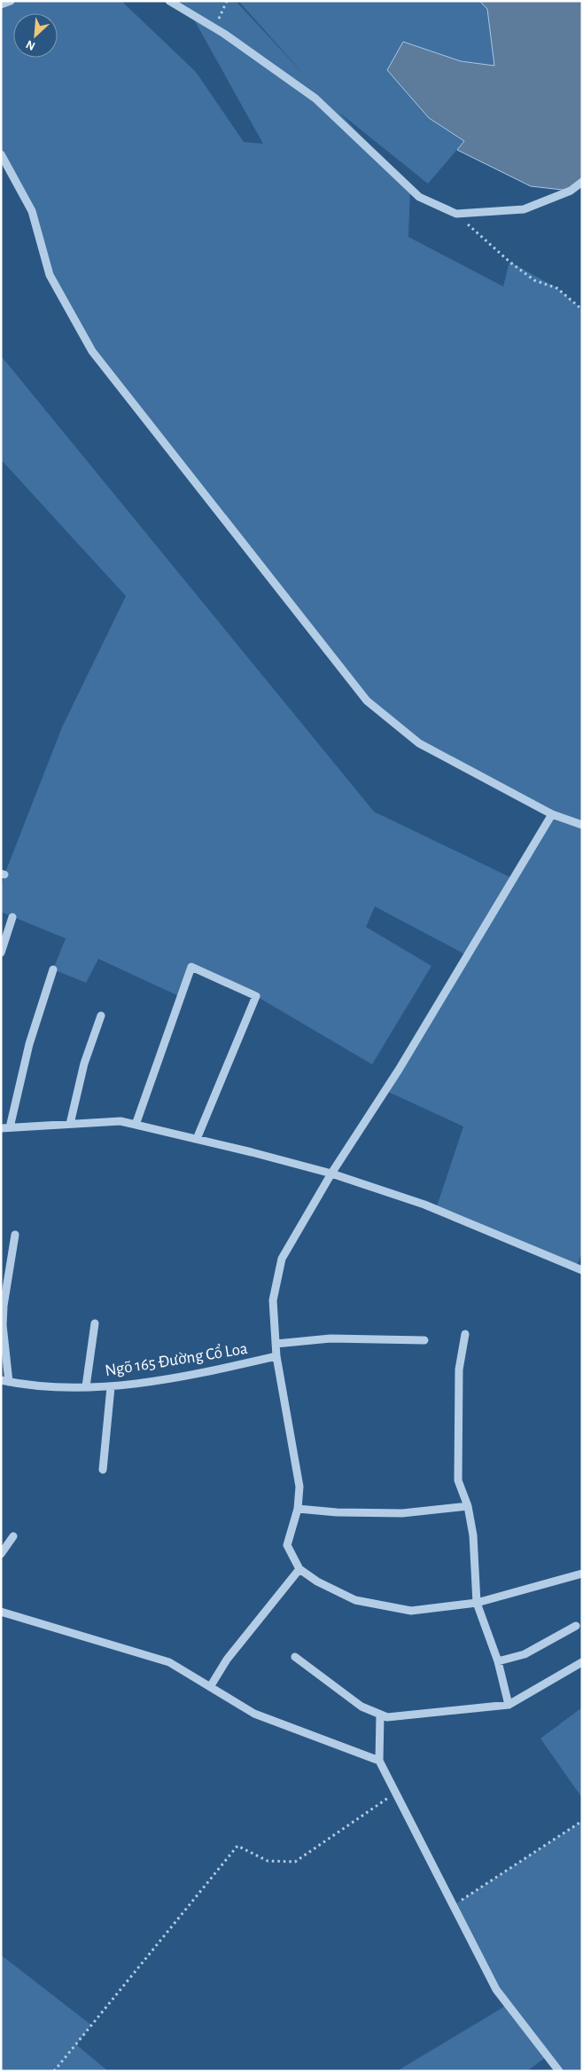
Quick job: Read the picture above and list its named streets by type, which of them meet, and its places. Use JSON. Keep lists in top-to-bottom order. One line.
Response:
{"streets":{"street":["Ngõ 165 Đường Cổ Loa"]},"north":"bottom left"}
